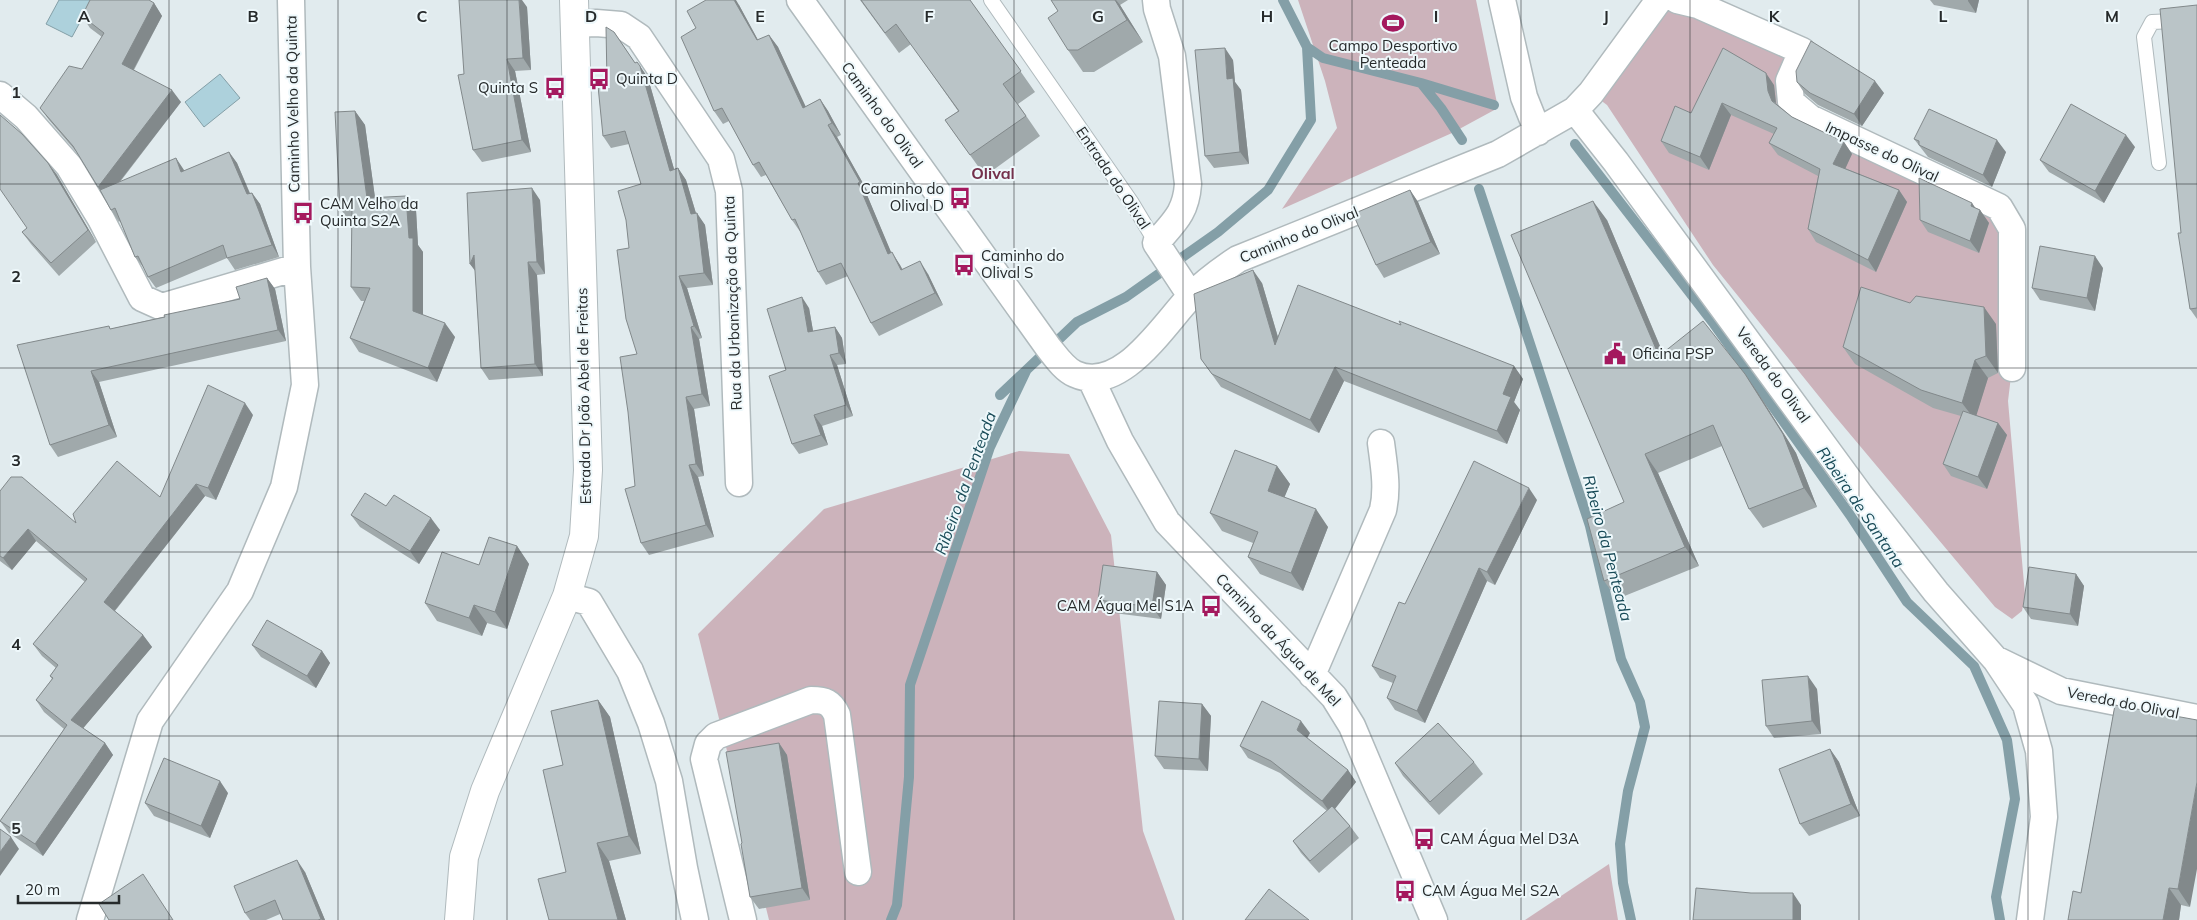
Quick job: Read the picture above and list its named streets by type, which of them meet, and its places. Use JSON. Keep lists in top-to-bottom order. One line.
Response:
{"streets":{"street":["Caminho Velho da Quinta","Caminho do Olival","Impasse do Olival","Entrada do Olival","Rua da Urbanização da Quinta","Vereda do Olival","Estrada Dr João Abel de Freitas","Caminho da Água de Mel"]},"crossings":[["Caminho do Olival","Vereda do Olival"],["Caminho do Olival","Caminho da Água de Mel"],["Rua da Urbanização da Quinta","Estrada Dr João Abel de Freitas"]],"districts":["Olival"],"water":["Ribeiro da Penteada","Ribeira de Santana"],"places":{"sports":["Campo Desportivo Penteada"],"bus stop":["Quinta D","Quinta S","Caminho do Olival D","CAM Velho da Quinta S2A","Caminho do Olival S","CAM Água Mel S1A","CAM Água Mel D3A","CAM Água Mel S2A"],"public building":["Oficina PSP"]},"scale_bar":"20 m","grid":{"columns":["A","B","C","D","E","F","G","H","I","J","K","L","M"],"rows":["1","2","3","4","5"]}}
